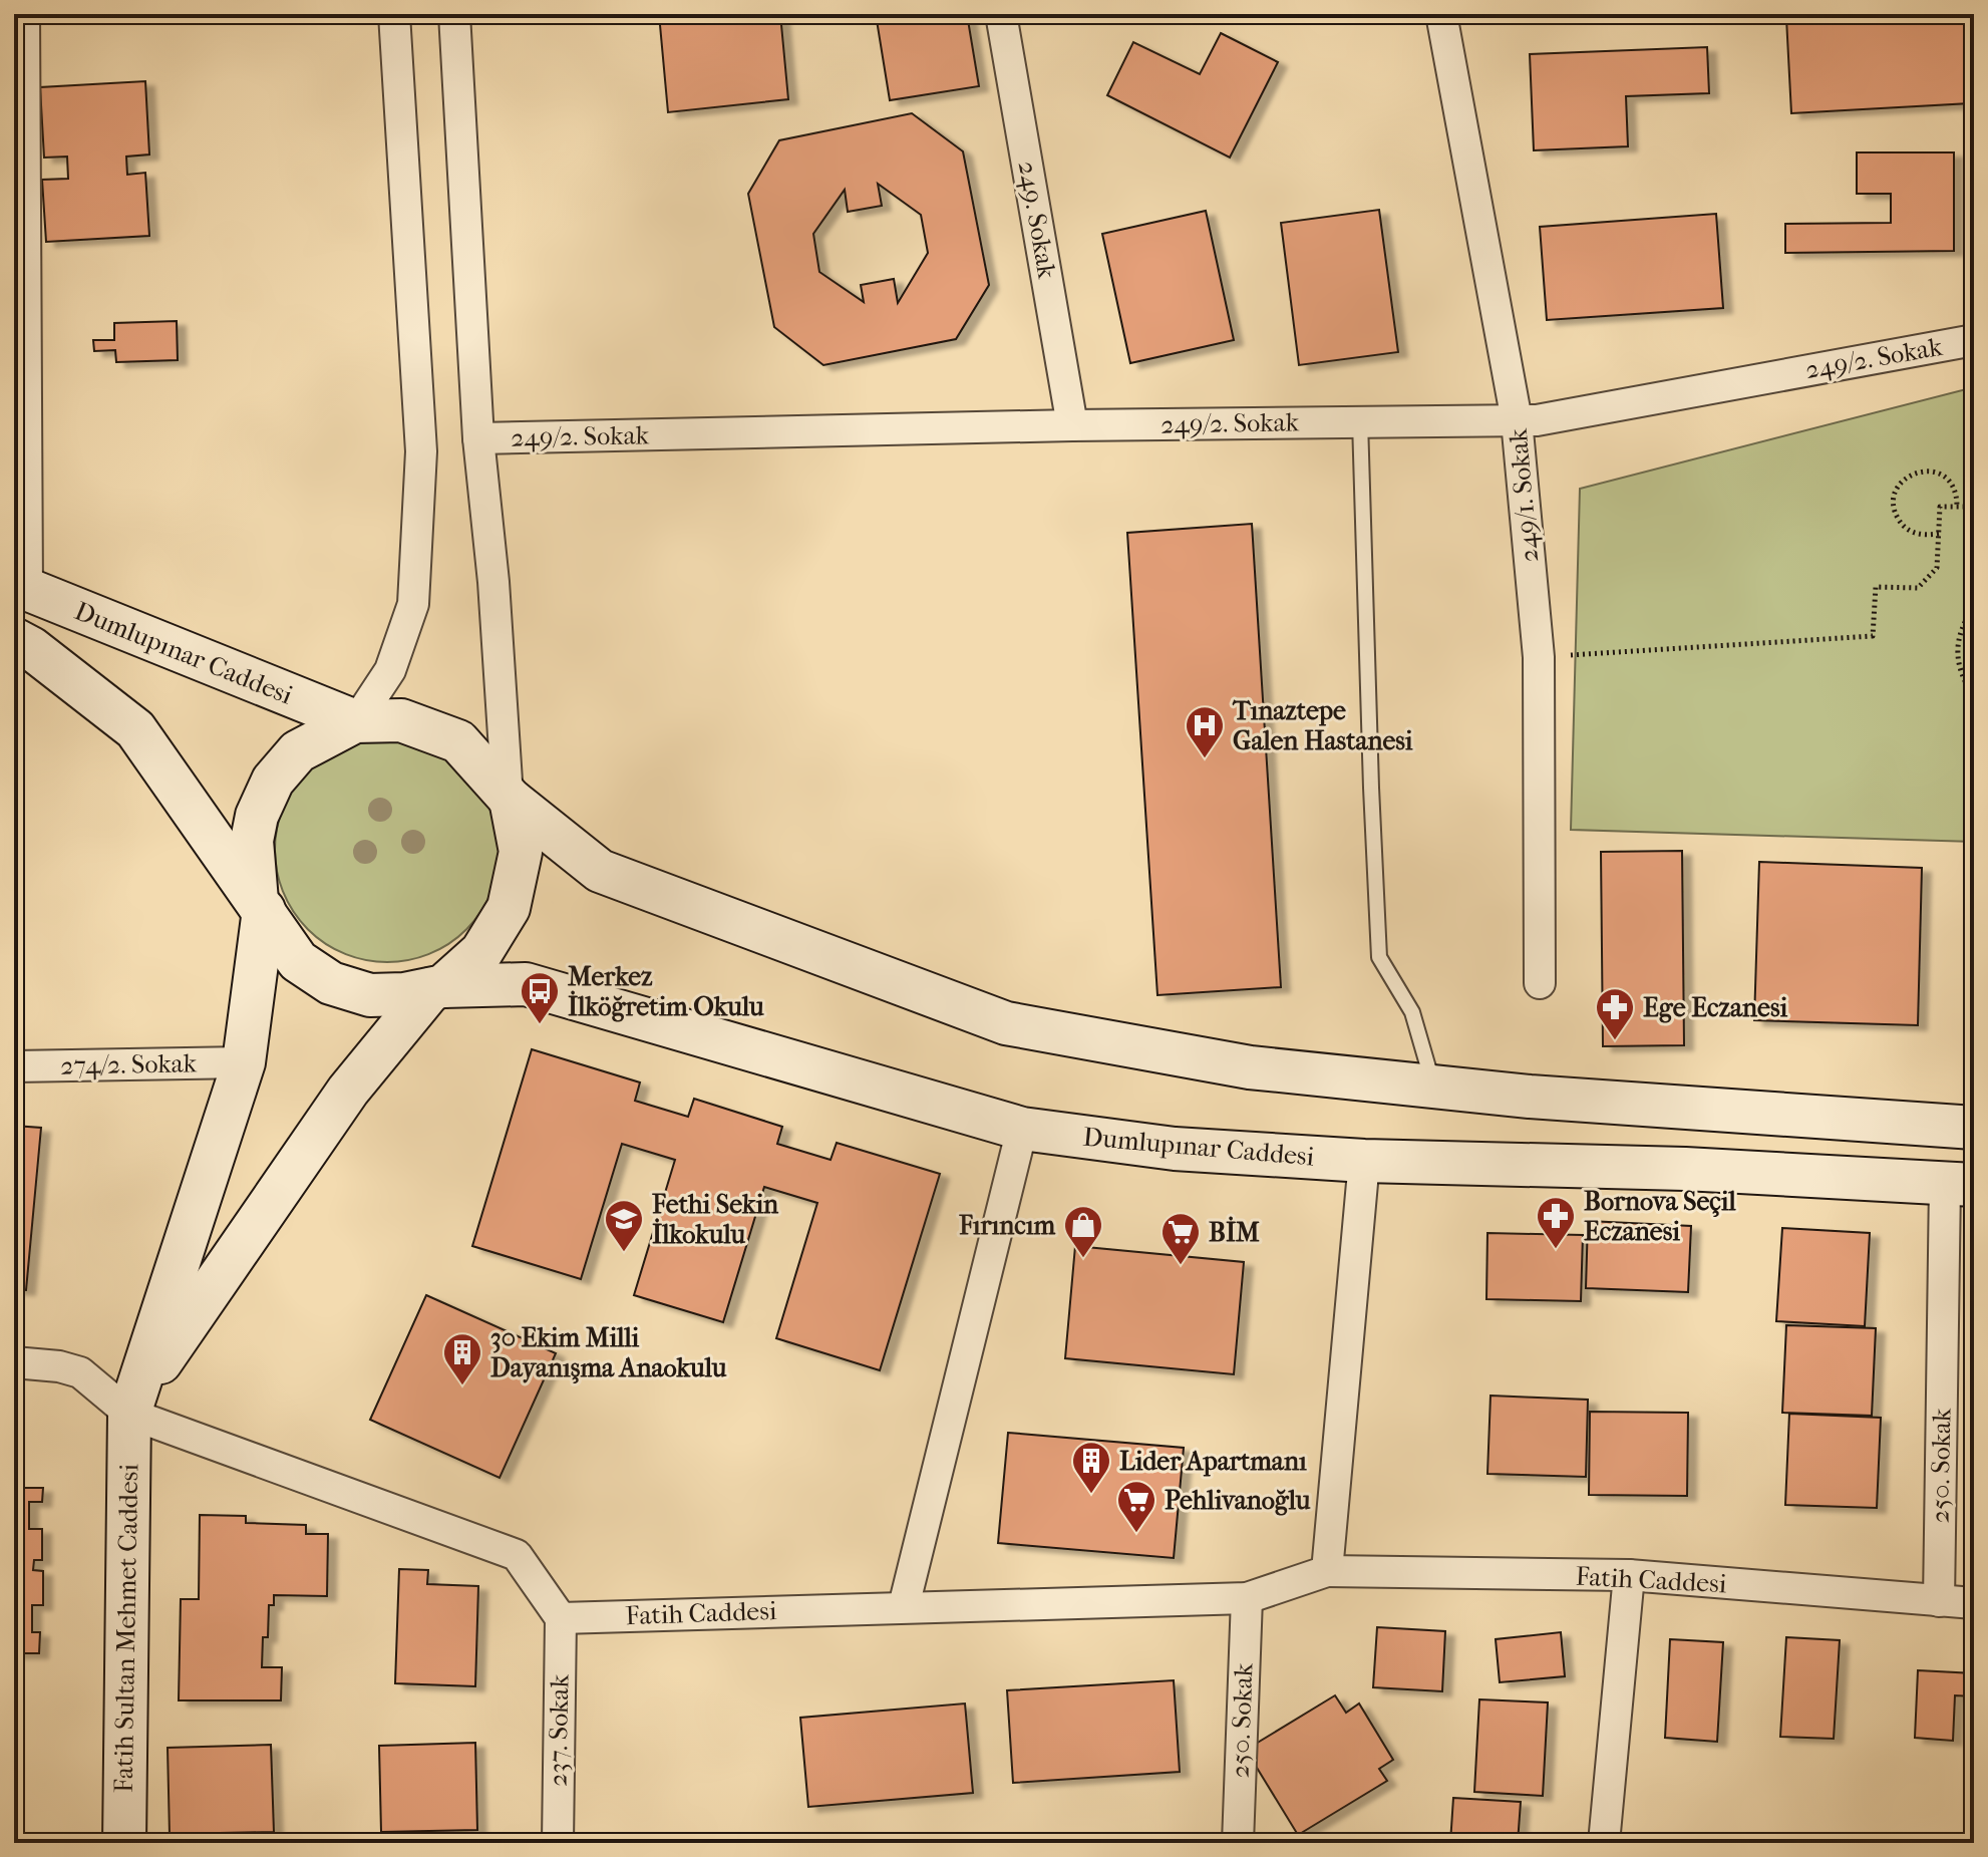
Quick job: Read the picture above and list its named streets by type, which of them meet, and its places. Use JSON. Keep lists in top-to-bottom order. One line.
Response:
{"streets":{"main road":["Dumlupınar Caddesi","Fatih Sultan Mehmet Caddesi"],"street":["249. Sokak","249/2. Sokak","249/1. Sokak","274/2. Sokak","250. Sokak","Fatih Caddesi","237. Sokak"]},"crossings":[["249. Sokak","249/2. Sokak"],["249/2. Sokak","249/1. Sokak"],["Dumlupınar Caddesi","250. Sokak"],["Dumlupınar Caddesi","Fatih Sultan Mehmet Caddesi"],["274/2. Sokak","Fatih Sultan Mehmet Caddesi"],["250. Sokak","Fatih Caddesi"],["Fatih Caddesi","237. Sokak"]],"places":{"hospital":["Tınaztepe Galen Hastanesi"],"bus stop":["Merkez İlköğretim Okulu"],"pharmacy":["Ege Eczanesi","Bornova Seçil Eczanesi"],"school or university":["Fethi Sekin İlkokulu"],"shop":["Fırıncım"],"supermarket":["BİM","Pehlivanoğlu"],"building":["30 Ekim Milli Dayanışma Anaokulu","Lider Apartmanı"]}}
